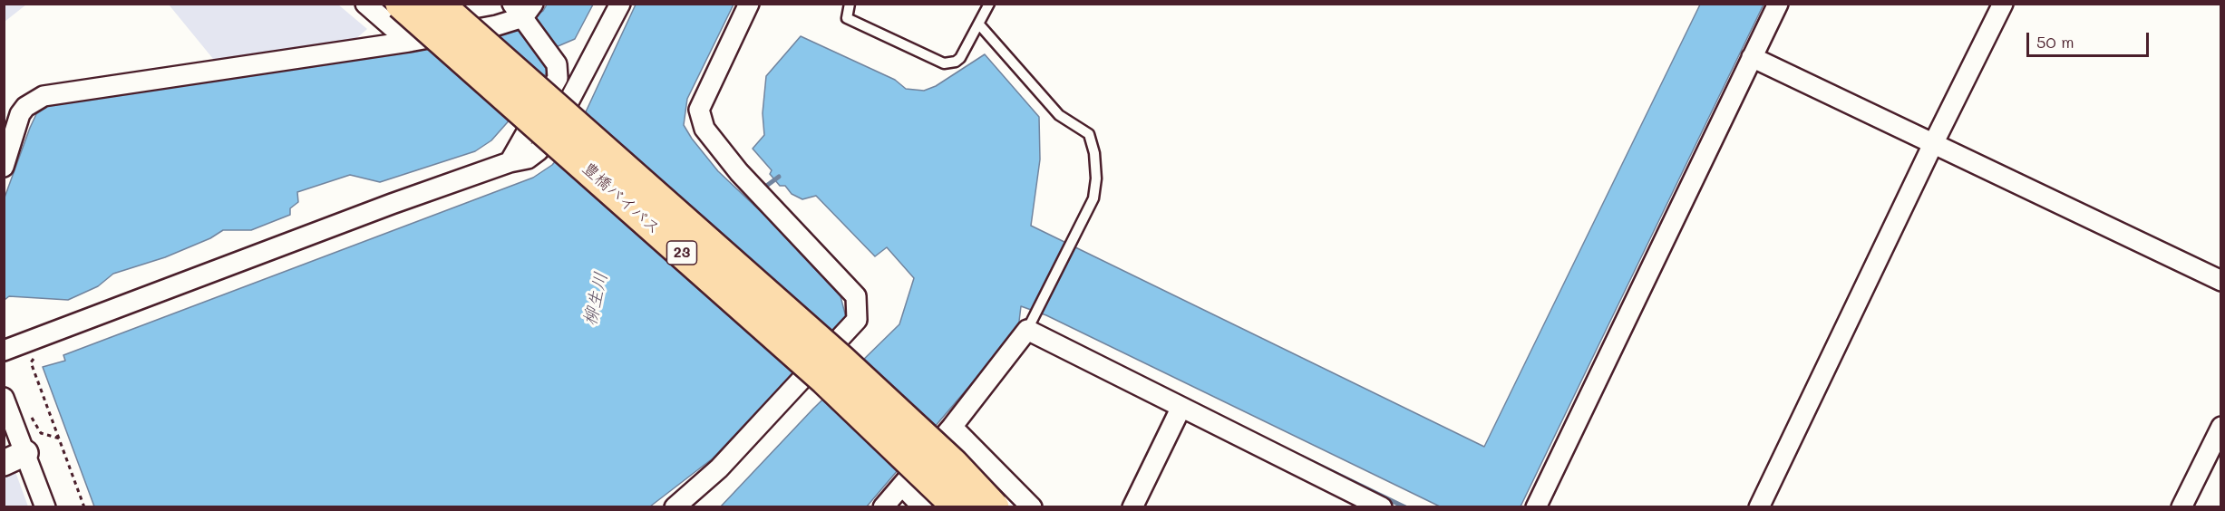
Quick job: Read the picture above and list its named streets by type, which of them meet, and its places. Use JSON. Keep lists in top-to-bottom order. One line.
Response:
{"streets":{"highway":["豊橋バイパス","23"]},"water":["柳生川"],"scale_bar":"50 m"}
